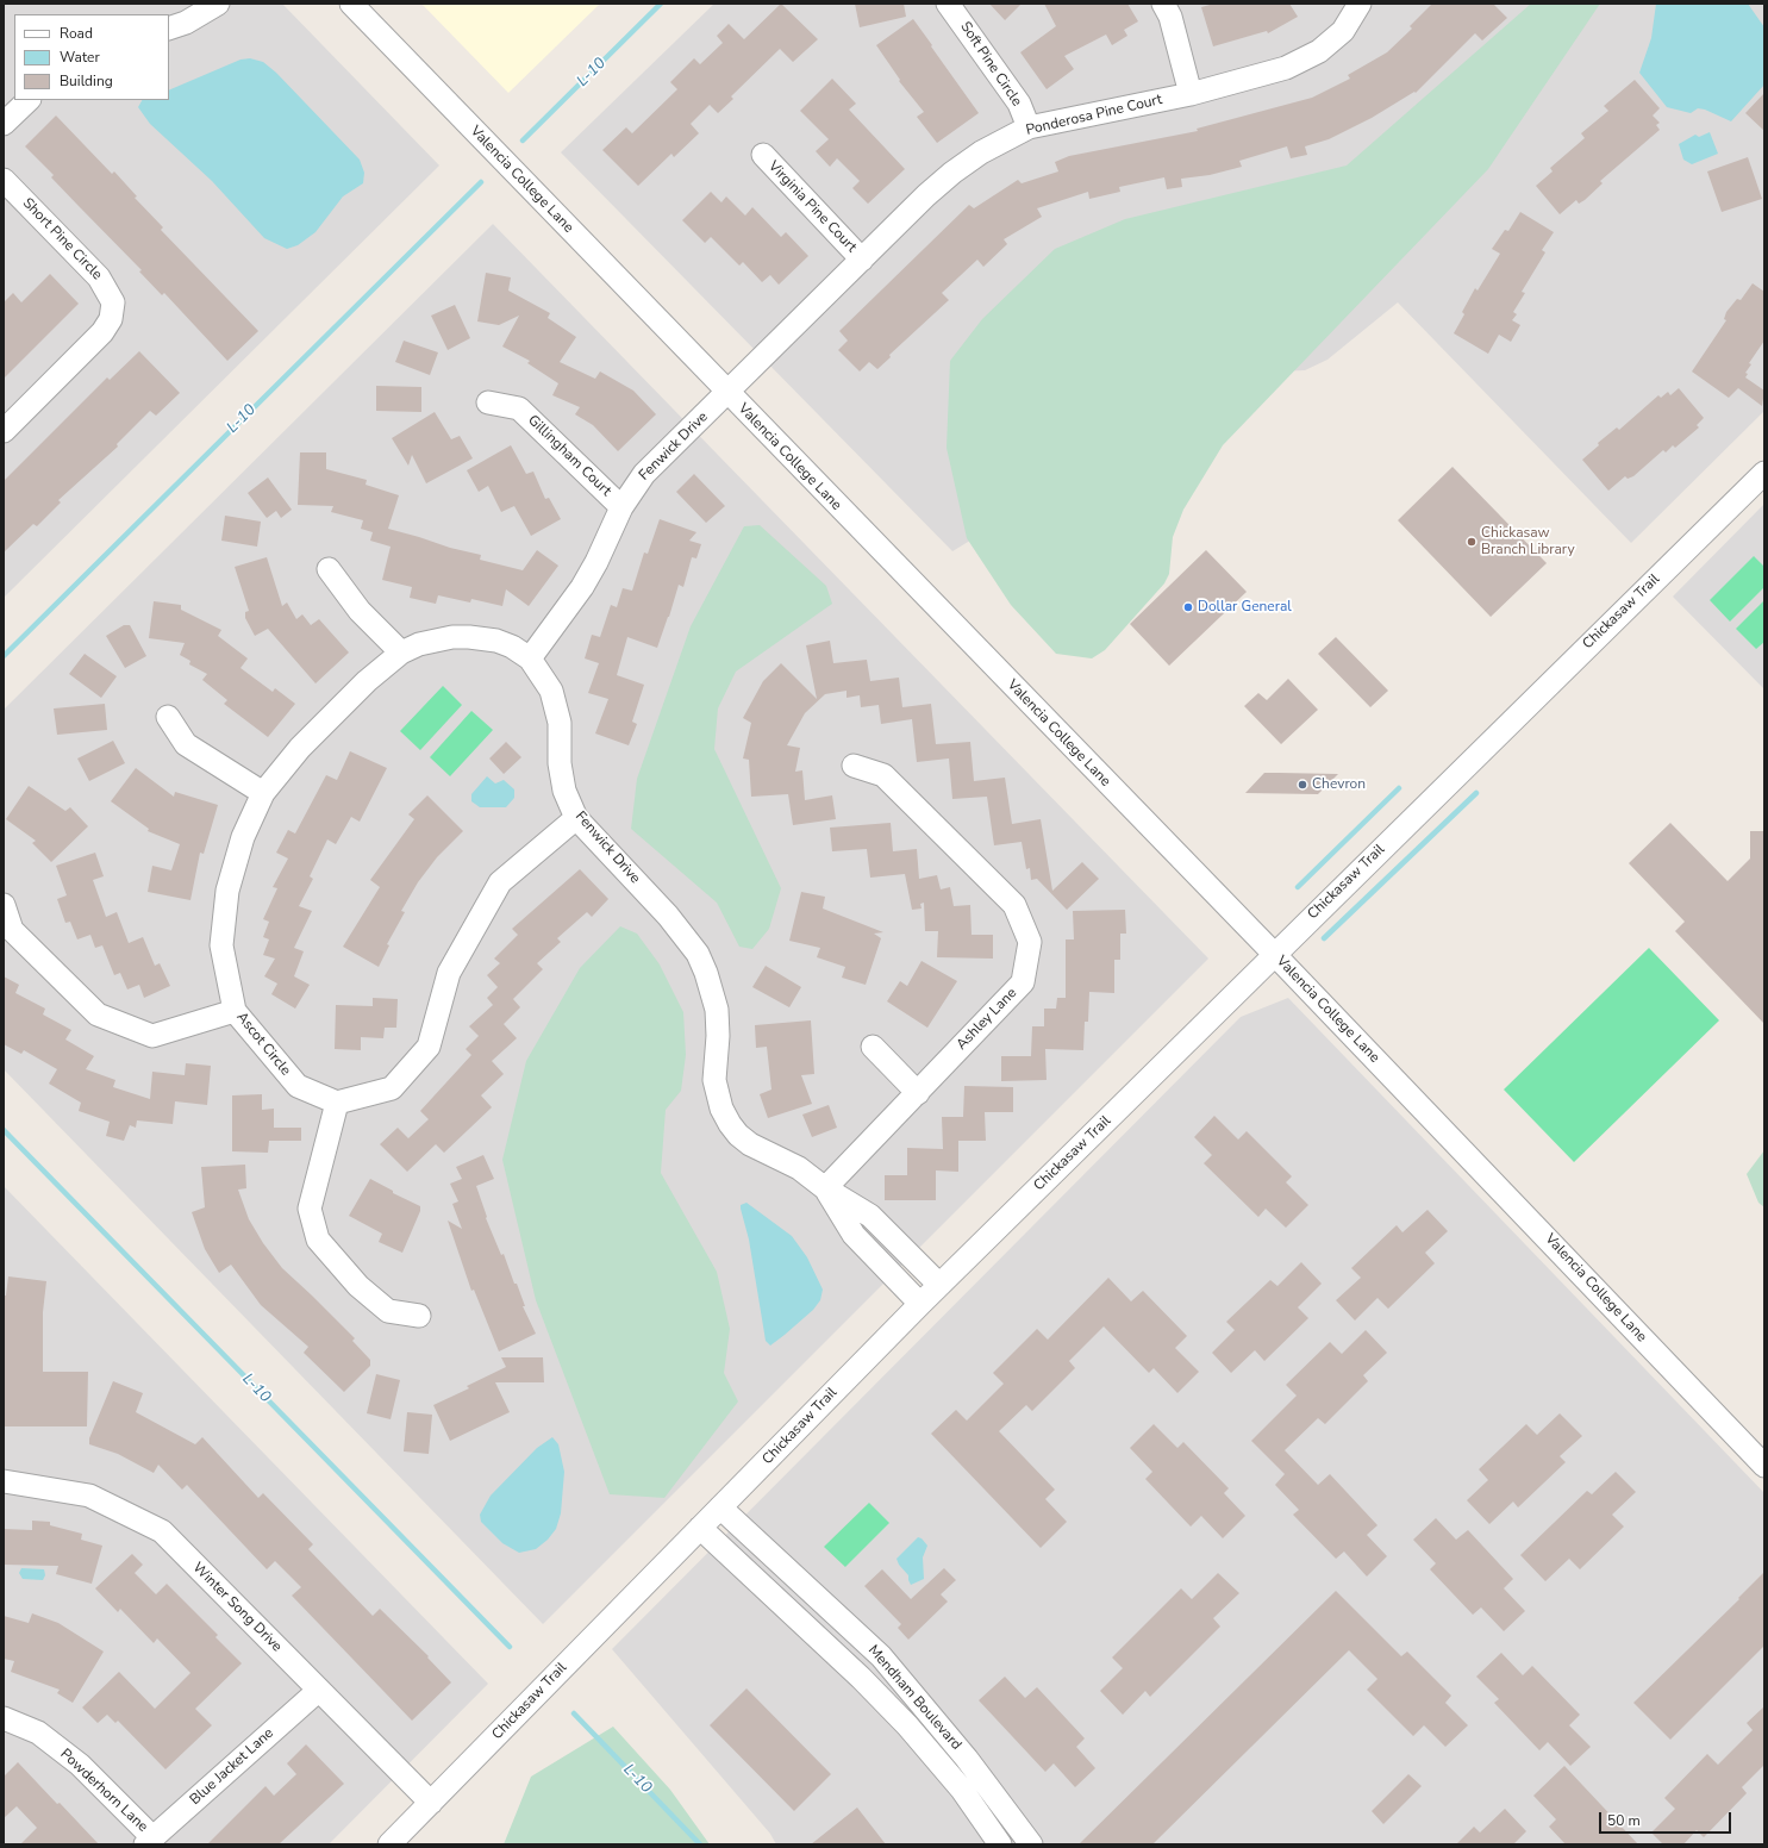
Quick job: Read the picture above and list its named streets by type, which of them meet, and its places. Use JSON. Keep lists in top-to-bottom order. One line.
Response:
{"streets":{"street":["Soft Pine Circle","Ponderosa Pine Court","Valencia College Lane","Virginia Pine Court","Short Pine Circle","Fenwick Drive","Gillingham Court","Chickasaw Trail","Ashley Lane","Ascot Circle","Winter Song Drive","Mendham Boulevard","Blue Jacket Lane","Powderhorn Lane"]},"crossings":[["Soft Pine Circle","Ponderosa Pine Court"],["Ponderosa Pine Court","Valencia College Lane"],["Ponderosa Pine Court","Virginia Pine Court"],["Ponderosa Pine Court","Fenwick Drive"],["Valencia College Lane","Fenwick Drive"],["Valencia College Lane","Chickasaw Trail"],["Fenwick Drive","Gillingham Court"],["Fenwick Drive","Chickasaw Trail"],["Fenwick Drive","Ashley Lane"],["Fenwick Drive","Ascot Circle"],["Chickasaw Trail","Winter Song Drive"],["Chickasaw Trail","Mendham Boulevard"],["Winter Song Drive","Blue Jacket Lane"],["Blue Jacket Lane","Powderhorn Lane"]],"water":["L-10"],"places":["Chickasaw Branch Library","Dollar General","Chevron"],"legend":["Road","Water","Building"],"scale_bar":"50 m"}
